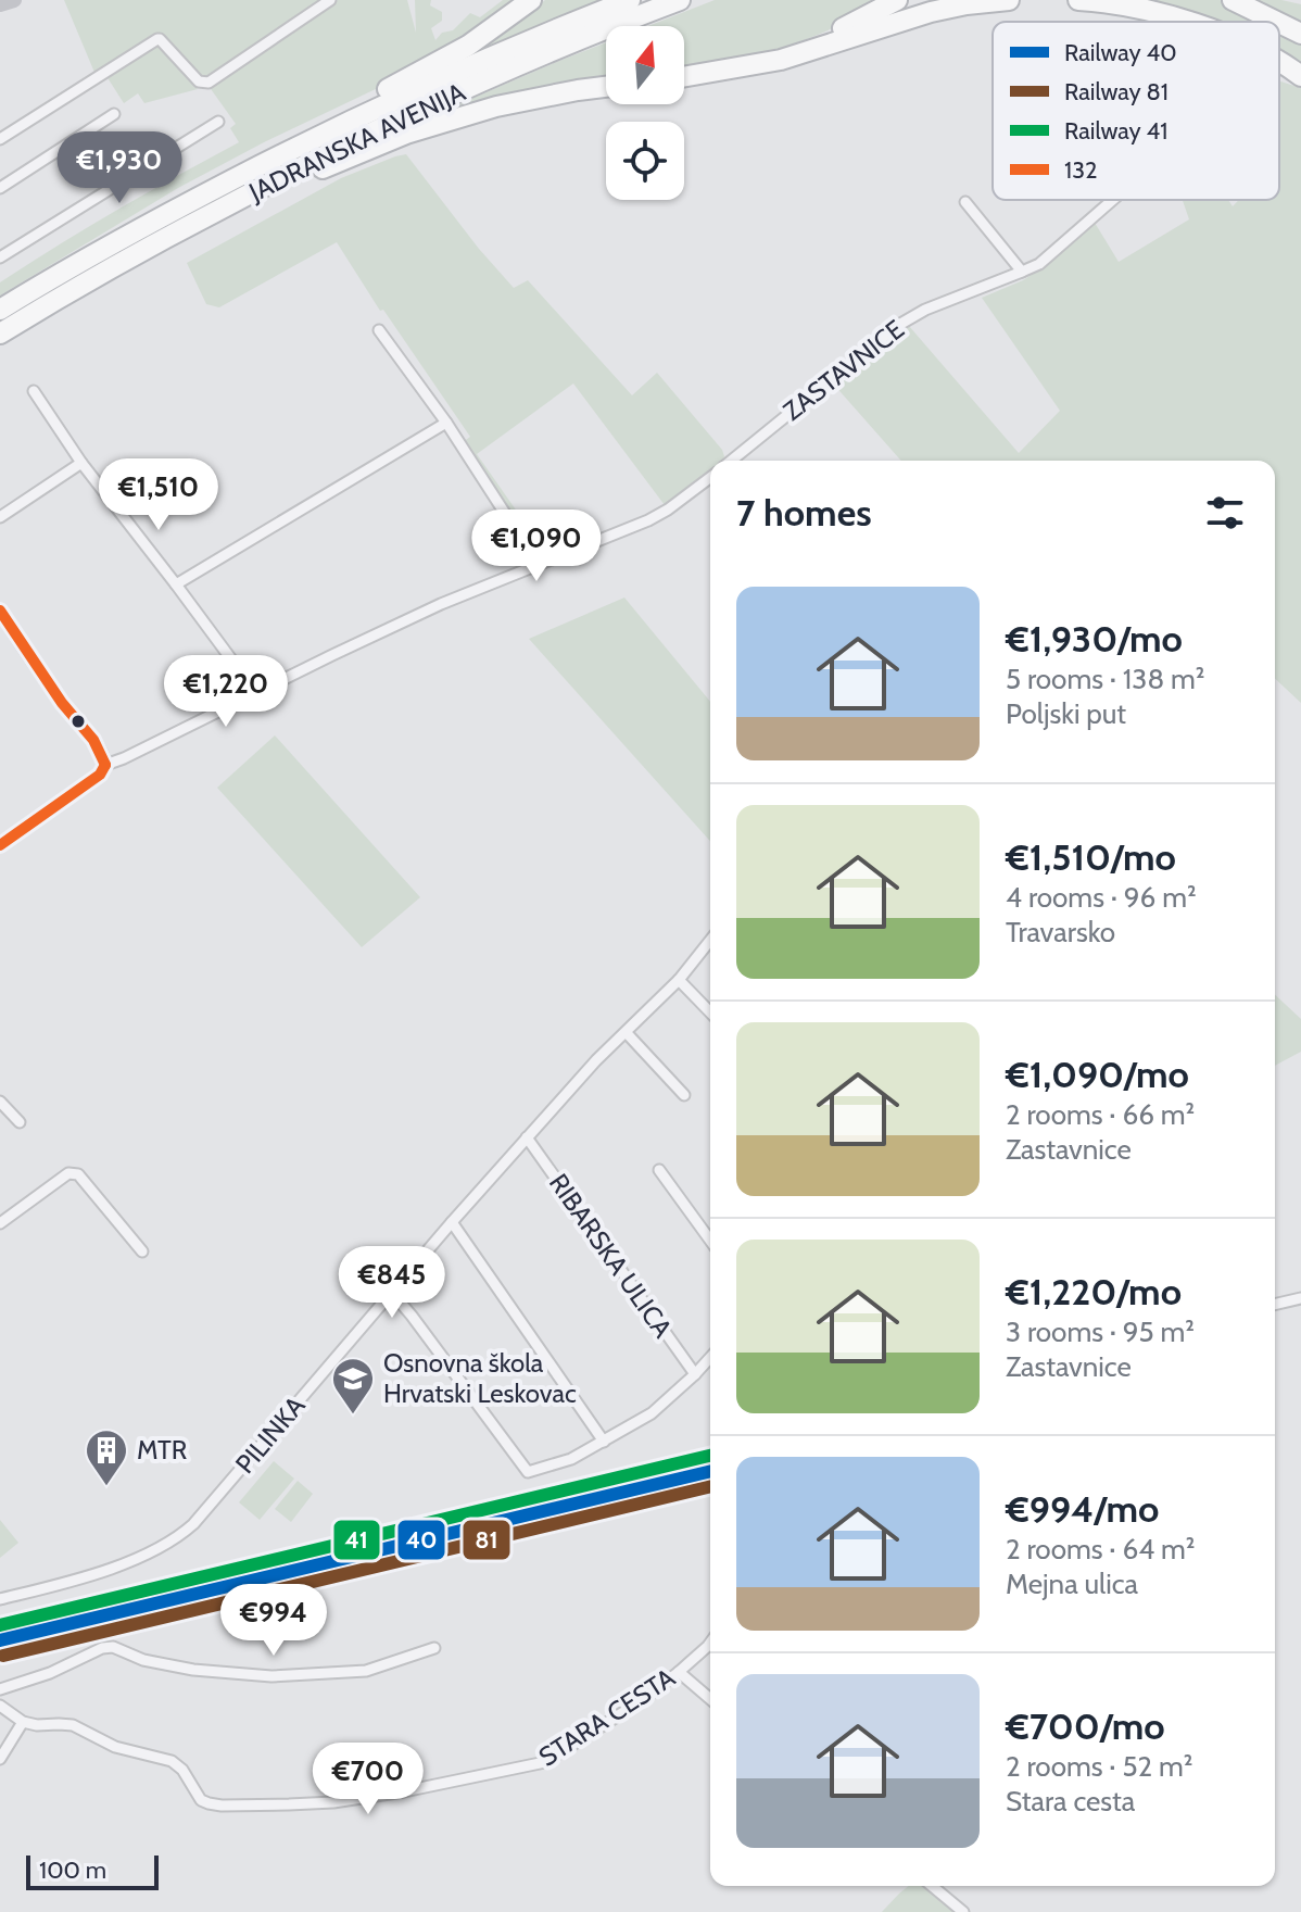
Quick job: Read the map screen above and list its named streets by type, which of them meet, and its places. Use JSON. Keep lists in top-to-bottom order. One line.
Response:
{"streets":{"highway":["JADRANSKA AVENIJA"],"street":["ZASTAVNICE","RIBARSKA ULICA","PILINKA","STARA CESTA"]},"crossings":[["RIBARSKA ULICA","PILINKA"]],"places":{"school or university":["Osnovna škola Hrvatski Leskovac"],"building":["MTR"]},"lines":["transit line 132","rail line 41","rail line 40","rail line 81"],"legend":["Railway 40","Railway 81","Railway 41","132"],"scale_bar":"100 m","north":"top","page":{"price":["€1,930","€1,510","€1,090","€1,220","€845","€994","€700"],"heading":"7 homes","list":[{"name":"€1,930/mo","note":"5 rooms · 138 m² · Poljski put"},{"name":"€1,510/mo","note":"4 rooms · 96 m² · Travarsko"},{"name":"€1,090/mo","note":"2 rooms · 66 m² · Zastavnice"},{"name":"€1,220/mo","note":"3 rooms · 95 m² · Zastavnice"},{"name":"€994/mo","note":"2 rooms · 64 m² · Mejna ulica"},{"name":"€700/mo","note":"2 rooms · 52 m² · Stara cesta"}],"scale":"100 m"}}
